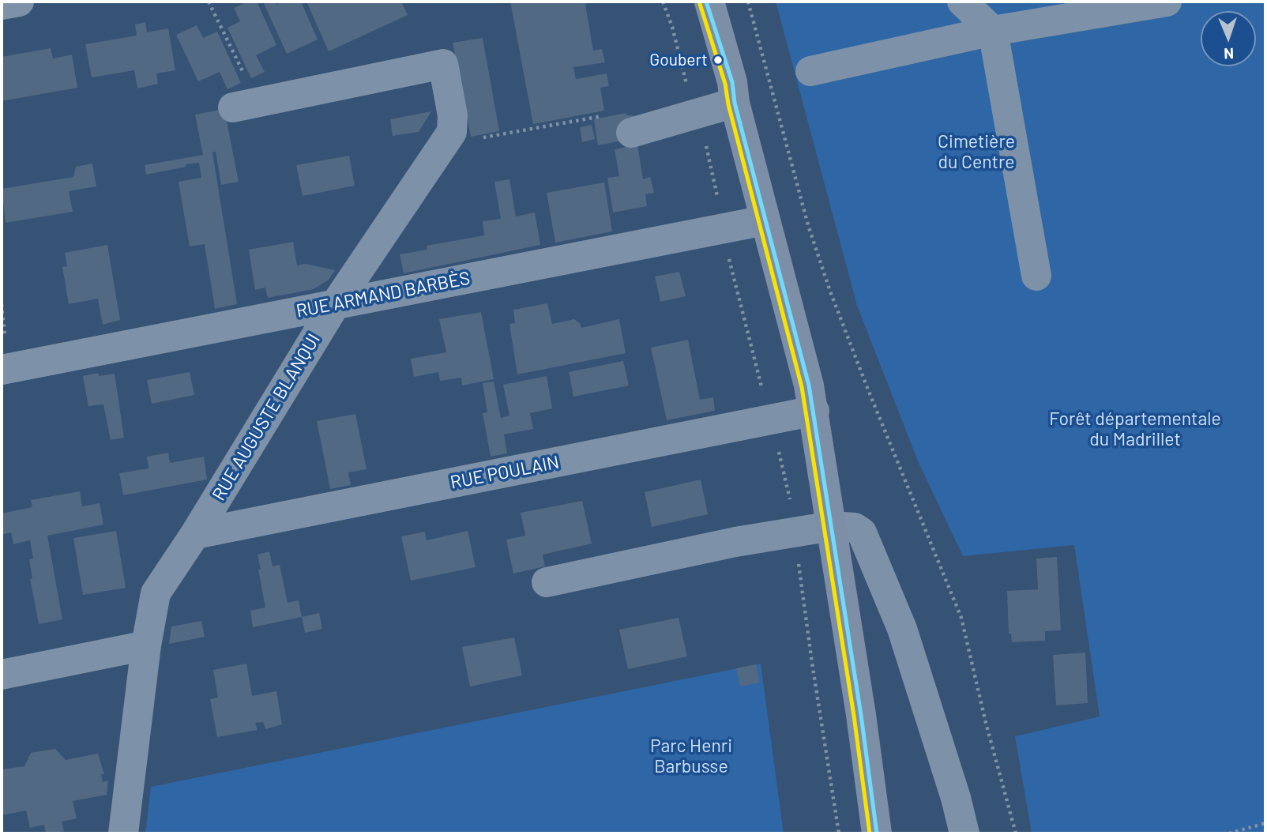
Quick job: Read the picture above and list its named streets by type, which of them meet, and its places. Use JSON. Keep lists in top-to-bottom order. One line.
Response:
{"streets":{"street":["RUE ARMAND BARBÈS","RUE AUGUSTE BLANQUI","RUE POULAIN"]},"crossings":[["RUE ARMAND BARBÈS","RUE AUGUSTE BLANQUI"],["RUE AUGUSTE BLANQUI","RUE POULAIN"]],"parks":["Cimetière du Centre","Forêt départementale du Madrillet","Parc Henri Barbusse"],"places":["Goubert"],"north":"bottom"}
